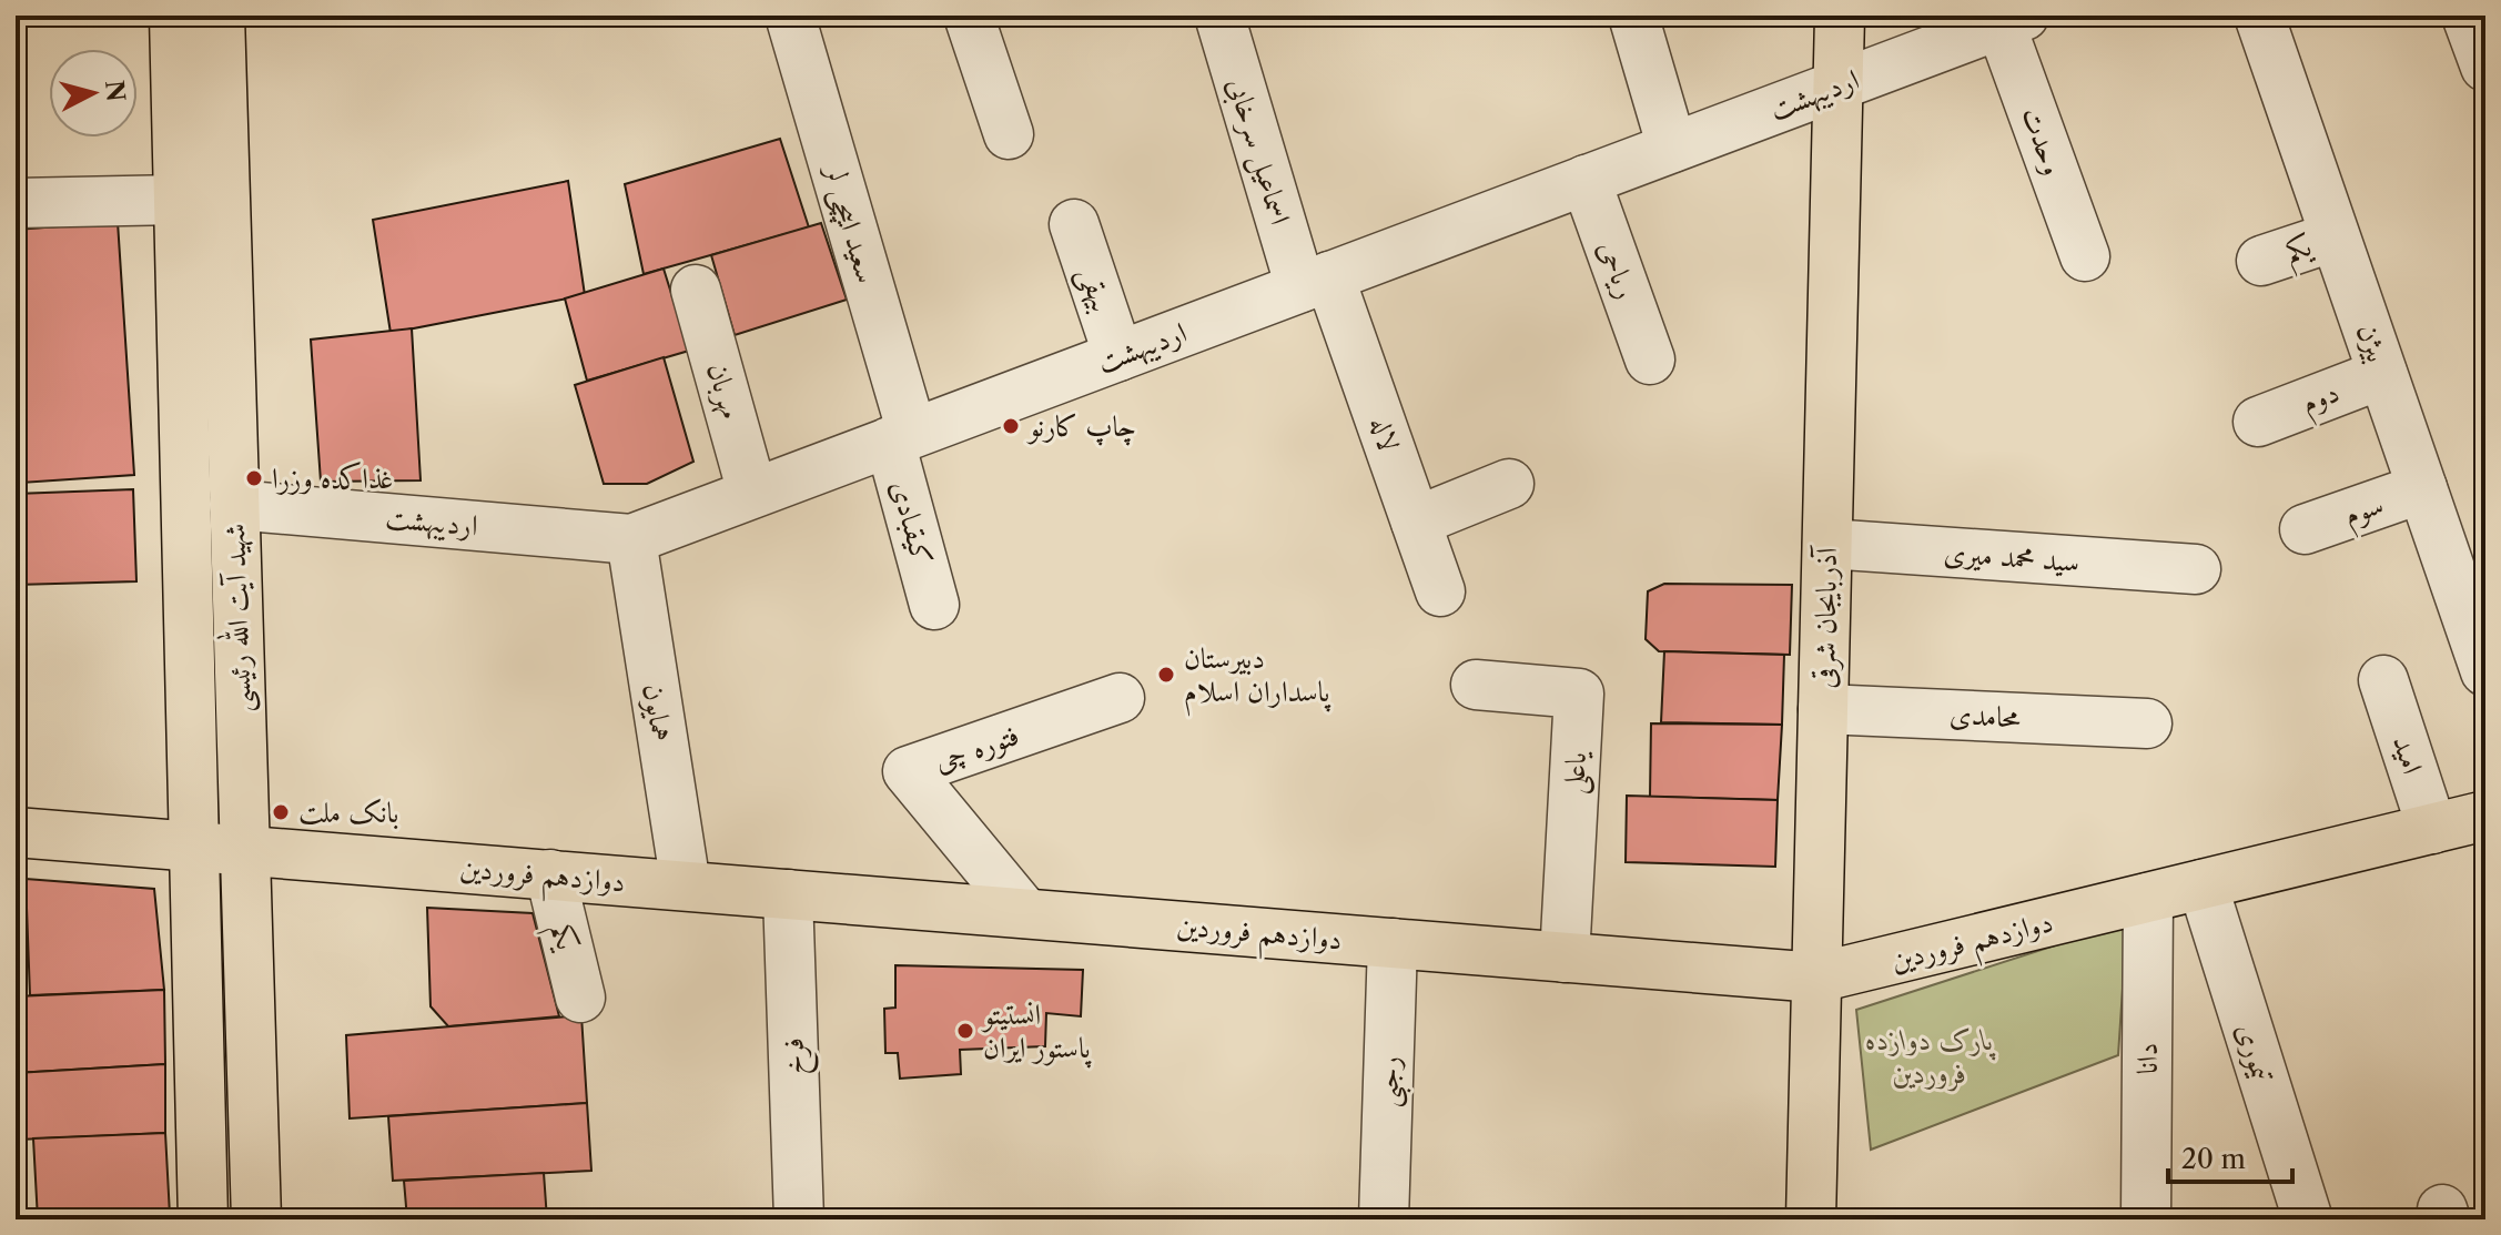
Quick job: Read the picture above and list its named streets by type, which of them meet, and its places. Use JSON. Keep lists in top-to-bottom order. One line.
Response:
{"streets":{"main road":["شهید آیت الله رئیسی","آذربایجان شرقی","دوازدهم فروردین"],"street":["اردیبهشت","وحدت","اسماعیل سرخابی","سعید ایپچی لر","یکم","ریاحی","بیهقی","بیژن","مهربان","دوم","لاله","سوم","کیقبادی","سید محمد میری","همایون","محامدی","فتوره چی","امید","یاعلی","تیموری","فرخ","دانا","رجبی"]},"crossings":[["اردیبهشت","وحدت"],["اردیبهشت","اسماعیل سرخابی"],["اردیبهشت","سعید ایپچی لر"],["اردیبهشت","ریاحی"],["اردیبهشت","بیهقی"],["اردیبهشت","مهربان"],["اردیبهشت","لاله"],["اردیبهشت","کیقبادی"],["اردیبهشت","شهید آیت الله رئیسی"],["اردیبهشت","آذربایجان شرقی"],["اردیبهشت","همایون"],["اسماعیل سرخابی","لاله"],["سعید ایپچی لر","کیقبادی"],["یکم","بیژن"],["یکم","دوازدهم فروردین"],["بیژن","دوم"],["بیژن","سوم"],["سید محمد میری","آذربایجان شرقی"],["شهید آیت الله رئیسی","دوازدهم فروردین"],["آذربایجان شرقی","محامدی"],["آذربایجان شرقی","دوازدهم فروردین"],["همایون","دوازدهم فروردین"],["فتوره چی","دوازدهم فروردین"],["امید","دوازدهم فروردین"],["یاعلی","دوازدهم فروردین"],["دوازدهم فروردین","تیموری"],["دوازدهم فروردین","فرخ"],["دوازدهم فروردین","دانا"],["دوازدهم فروردین","رجبی"]],"parks":["پارک دوازده فروردین"],"places":["چاپ کارنو","غذاکده وزرا","دبیرستان پاسداران اسلام","بانک ملت","انستیتو پاستور ایران"],"scale_bar":"20 m","north":"right"}
